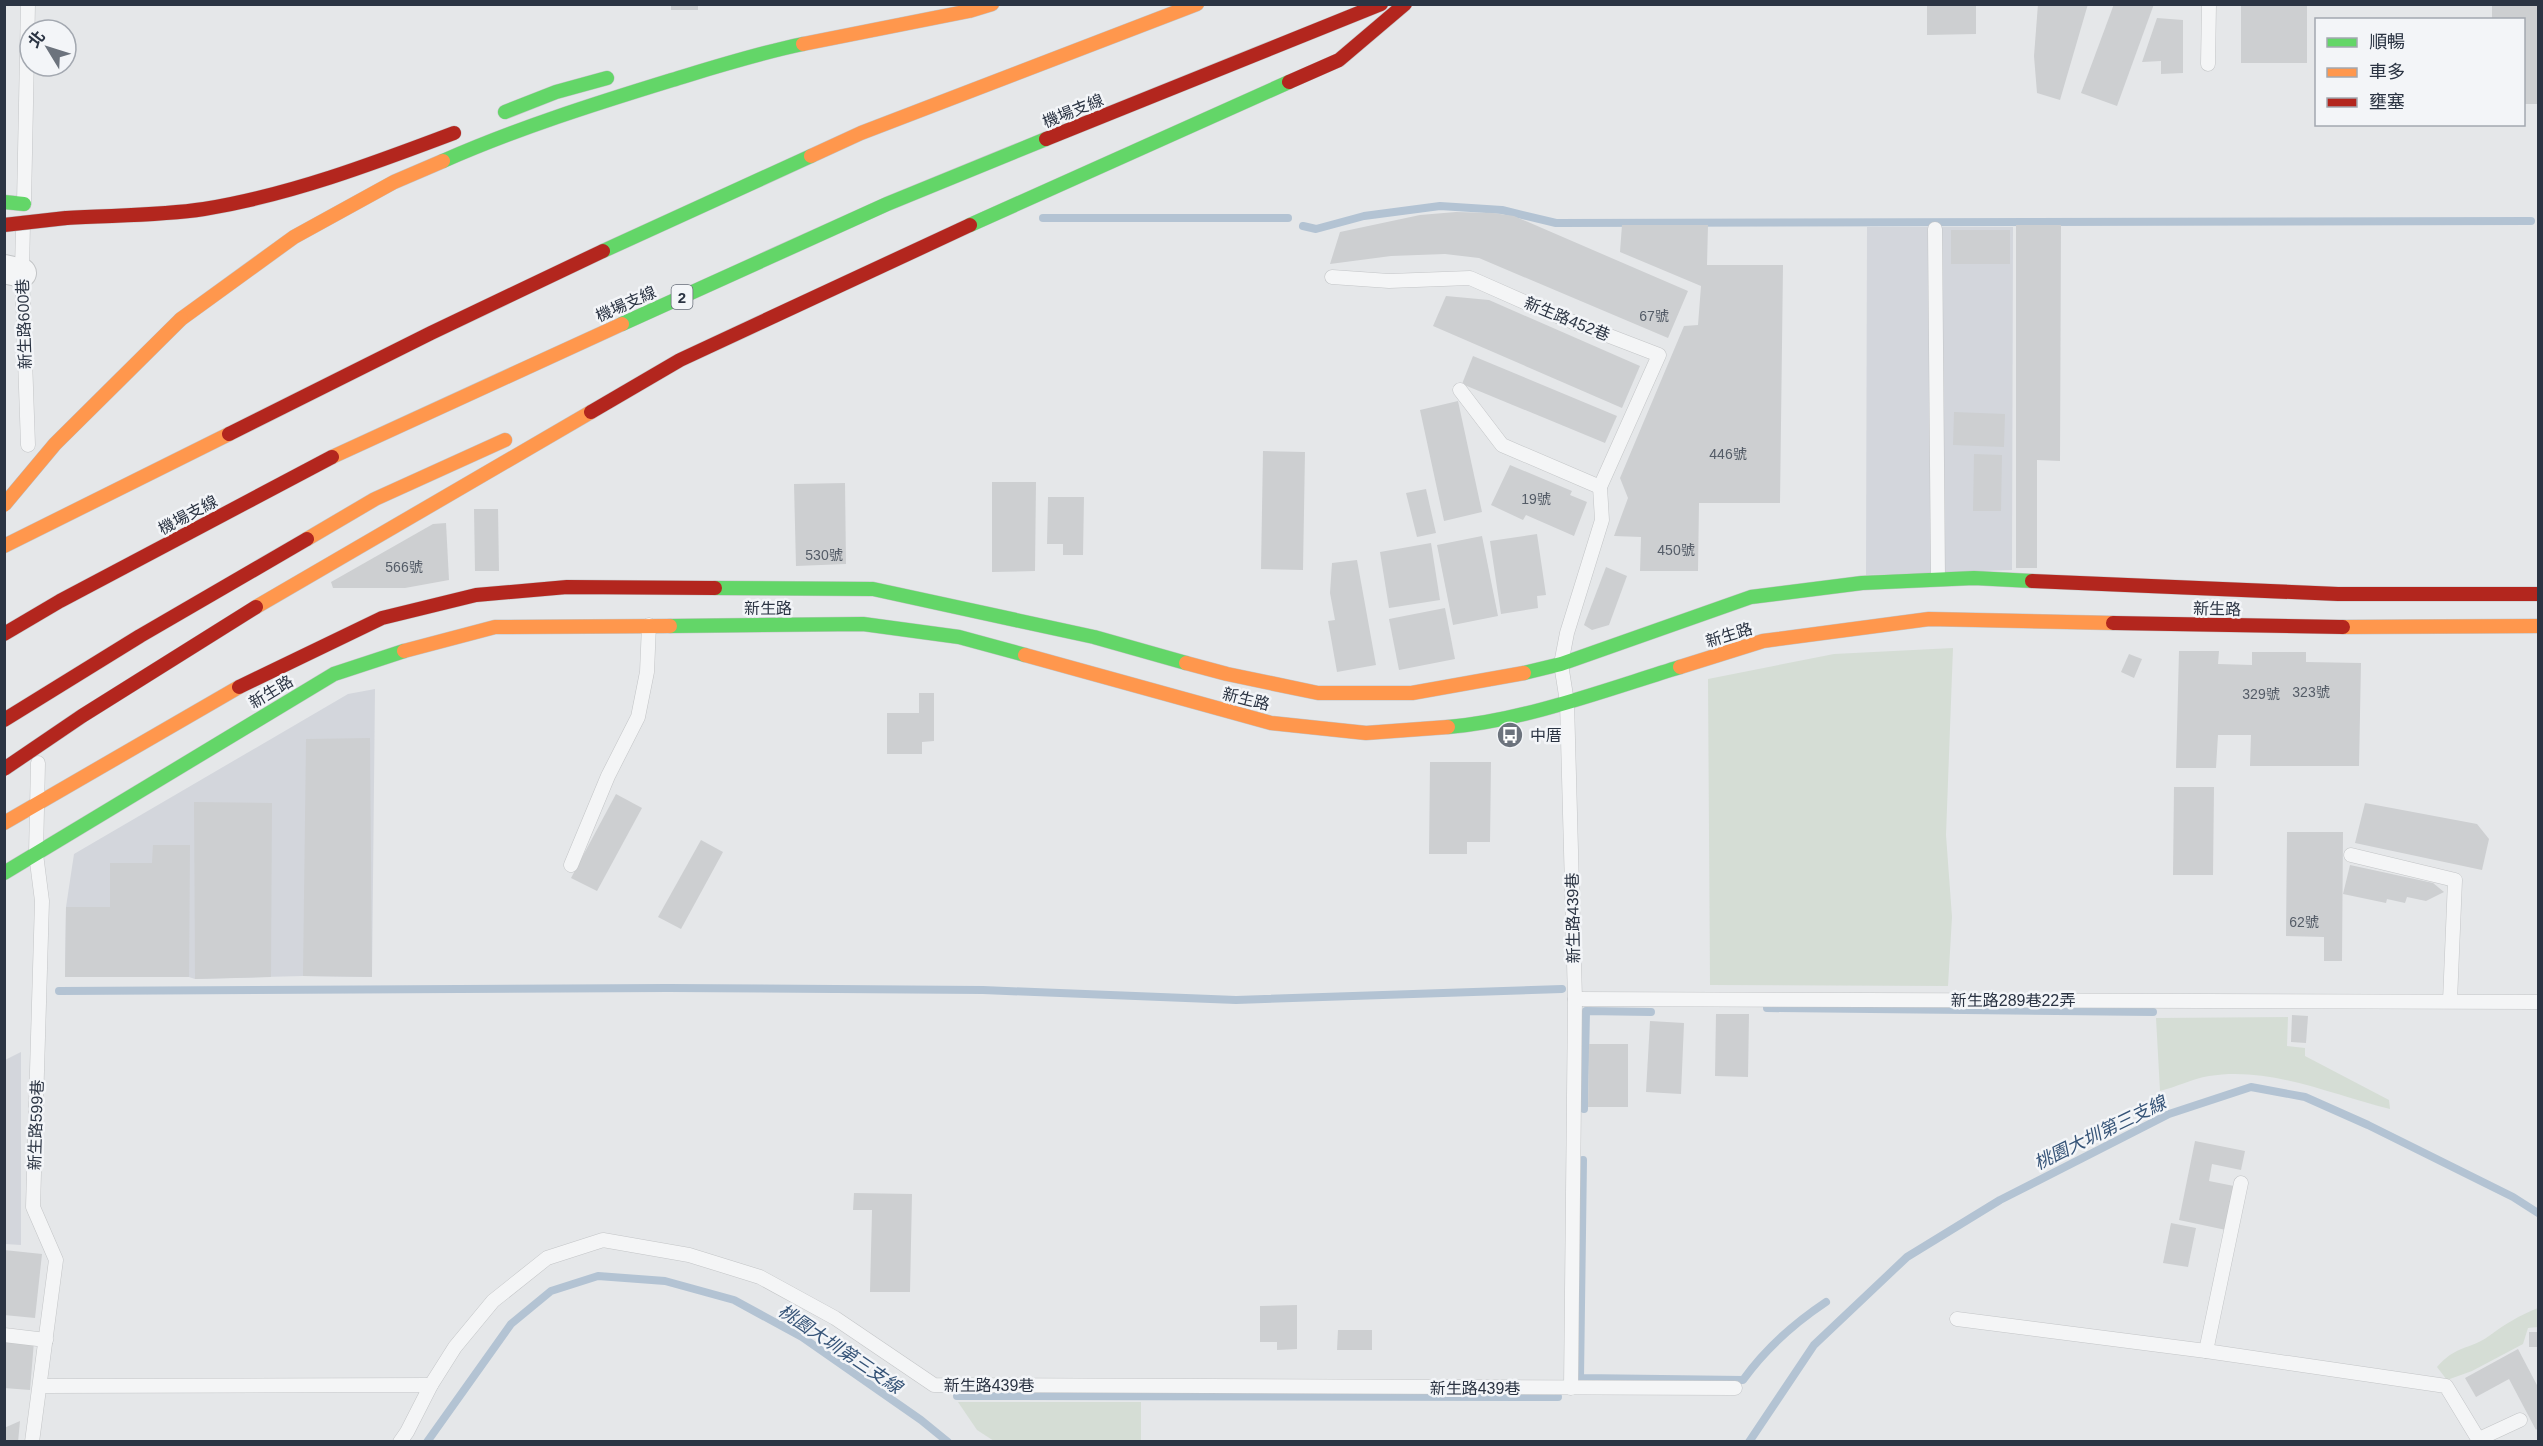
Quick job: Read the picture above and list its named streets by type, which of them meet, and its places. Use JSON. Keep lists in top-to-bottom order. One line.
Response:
{"streets":{"main road":["機場支線","2","新生路"],"lane":["新生路452巷","新生路600巷","新生路439巷","新生路289巷22弄","新生路599巷"]},"crossings":[["新生路452巷","新生路"],["新生路452巷","新生路439巷"],["新生路","新生路439巷"],["新生路","新生路599巷"],["新生路439巷","新生路289巷22弄"]],"water":["桃園大圳第三支線"],"places":{"bus stop":["中厝"]},"house_numbers":["67號","446號","19號","450號","530號","566號","323號","329號","62號"],"legend":["順暢","車多","壅塞"],"north":"top left"}
